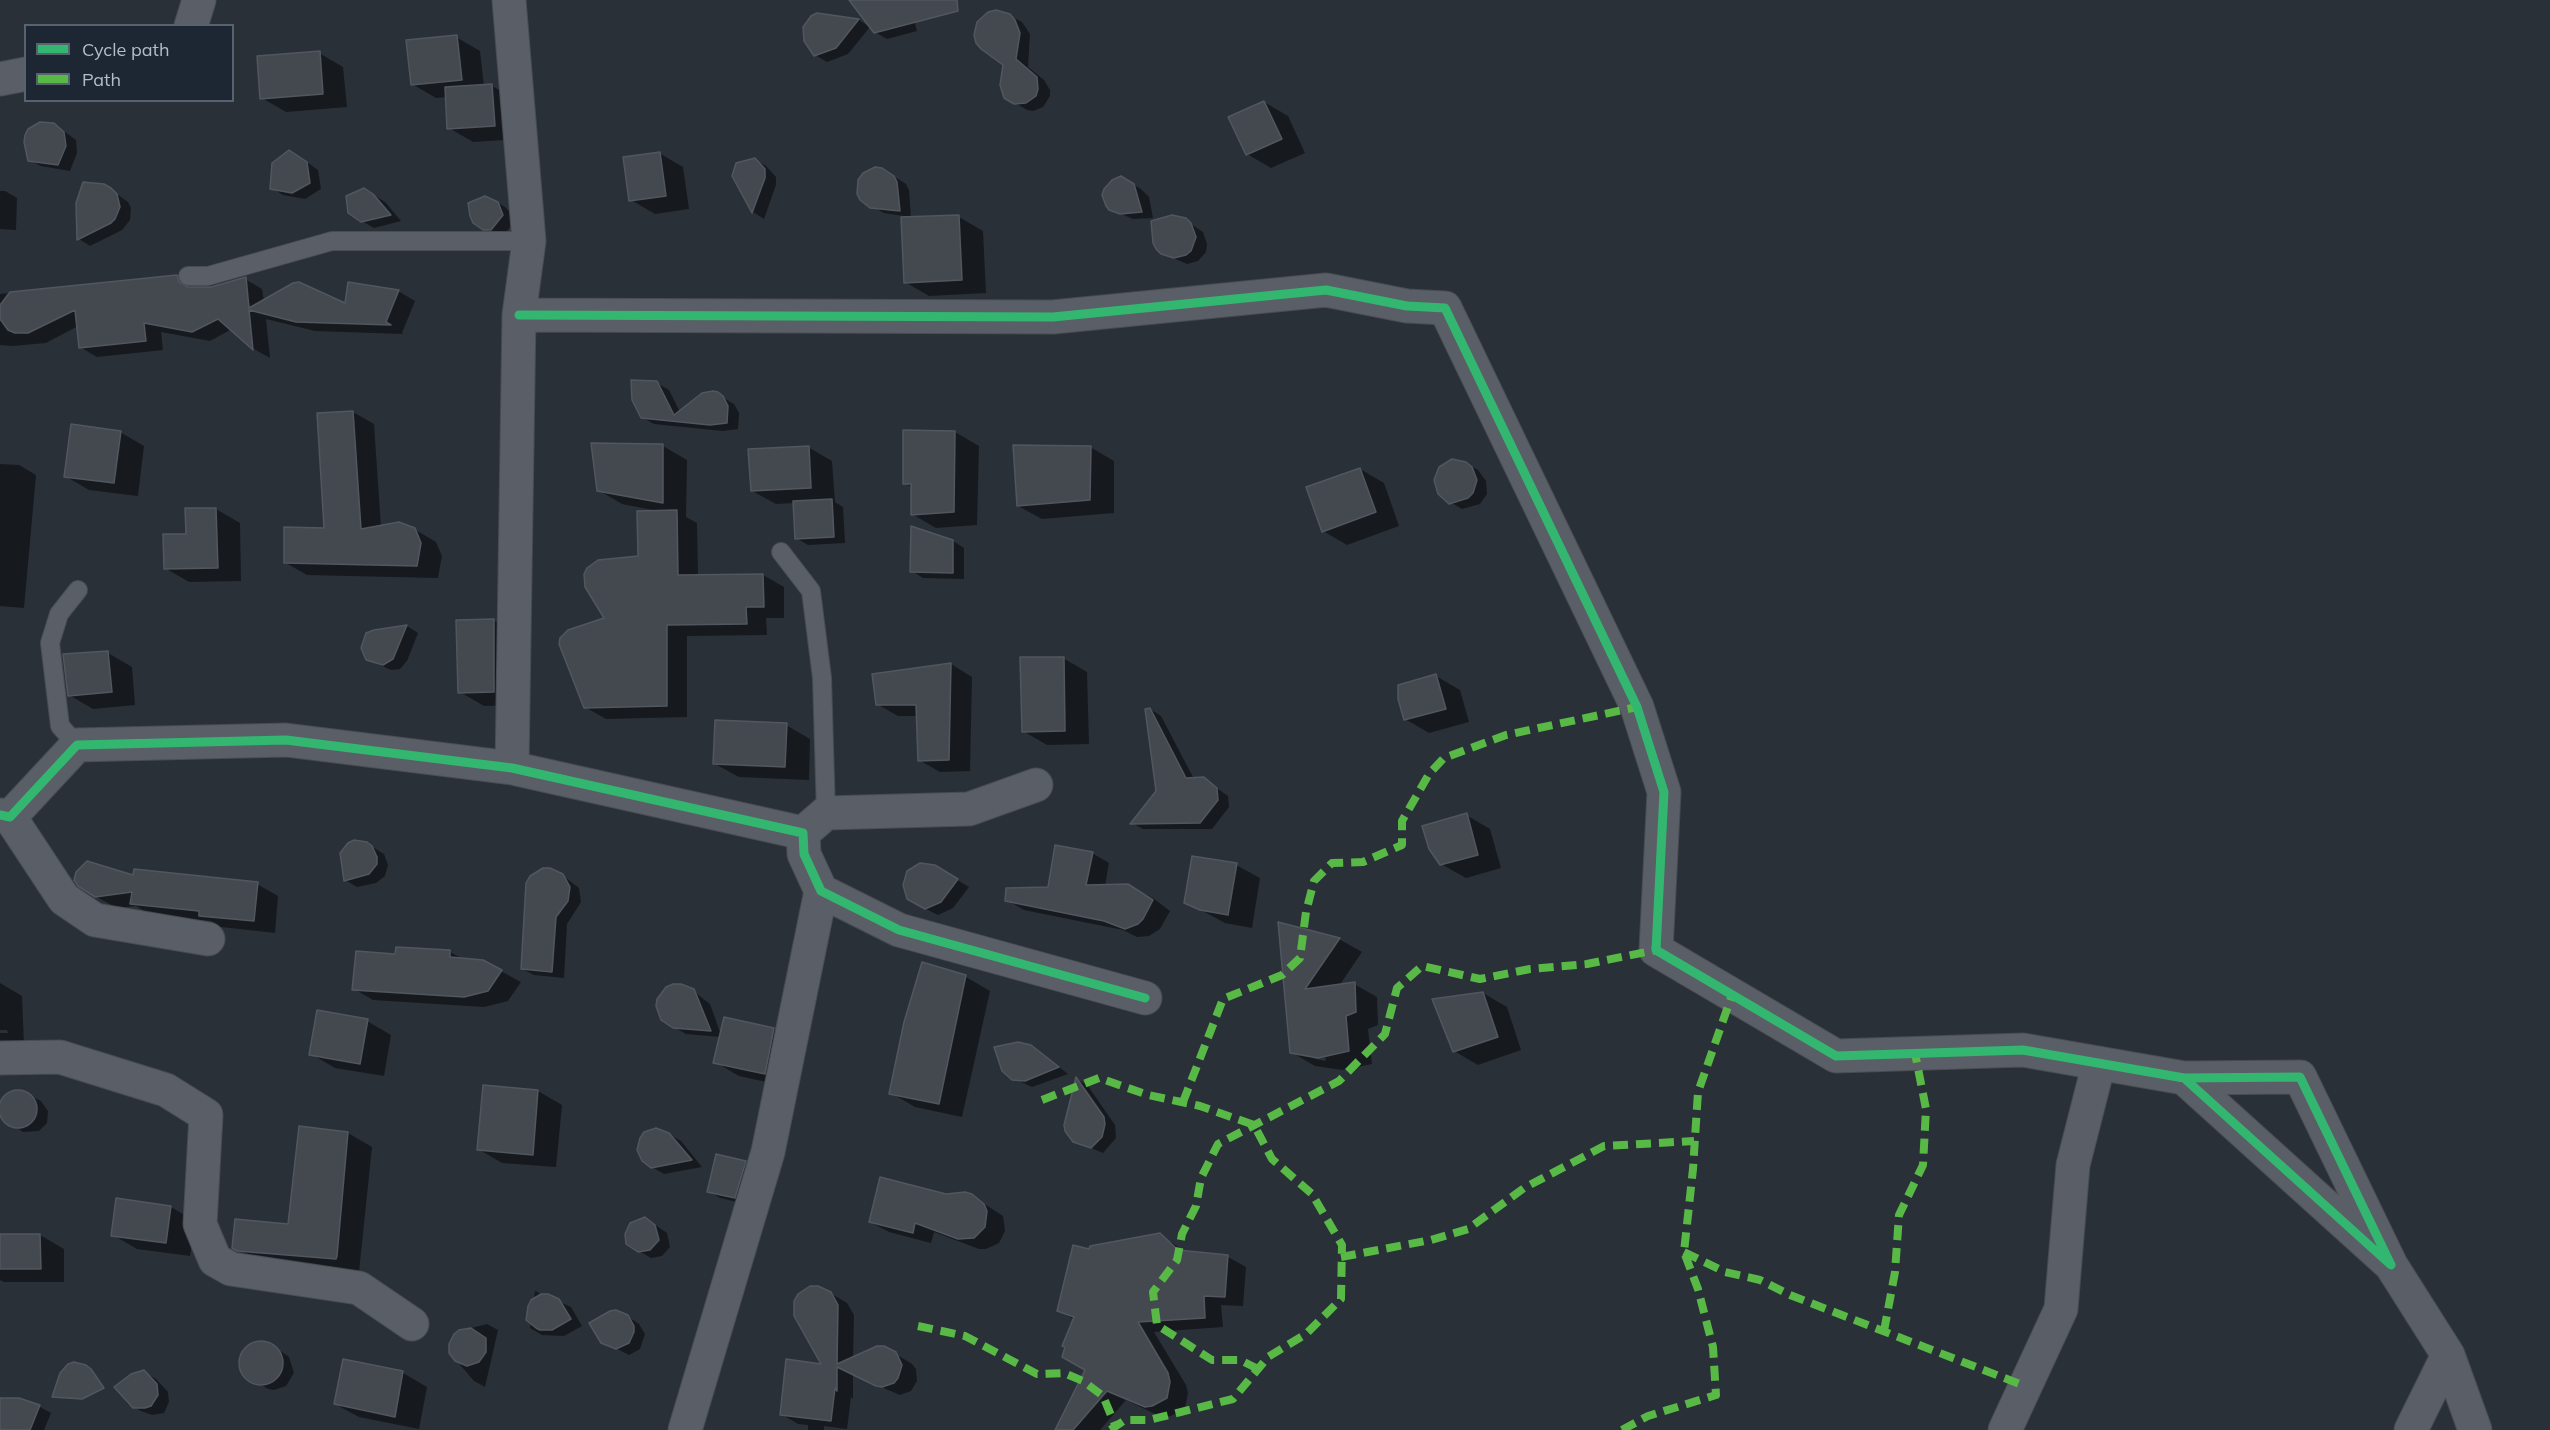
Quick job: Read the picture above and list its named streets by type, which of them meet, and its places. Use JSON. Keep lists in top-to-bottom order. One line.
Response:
{"legend":["Cycle path","Path"]}
